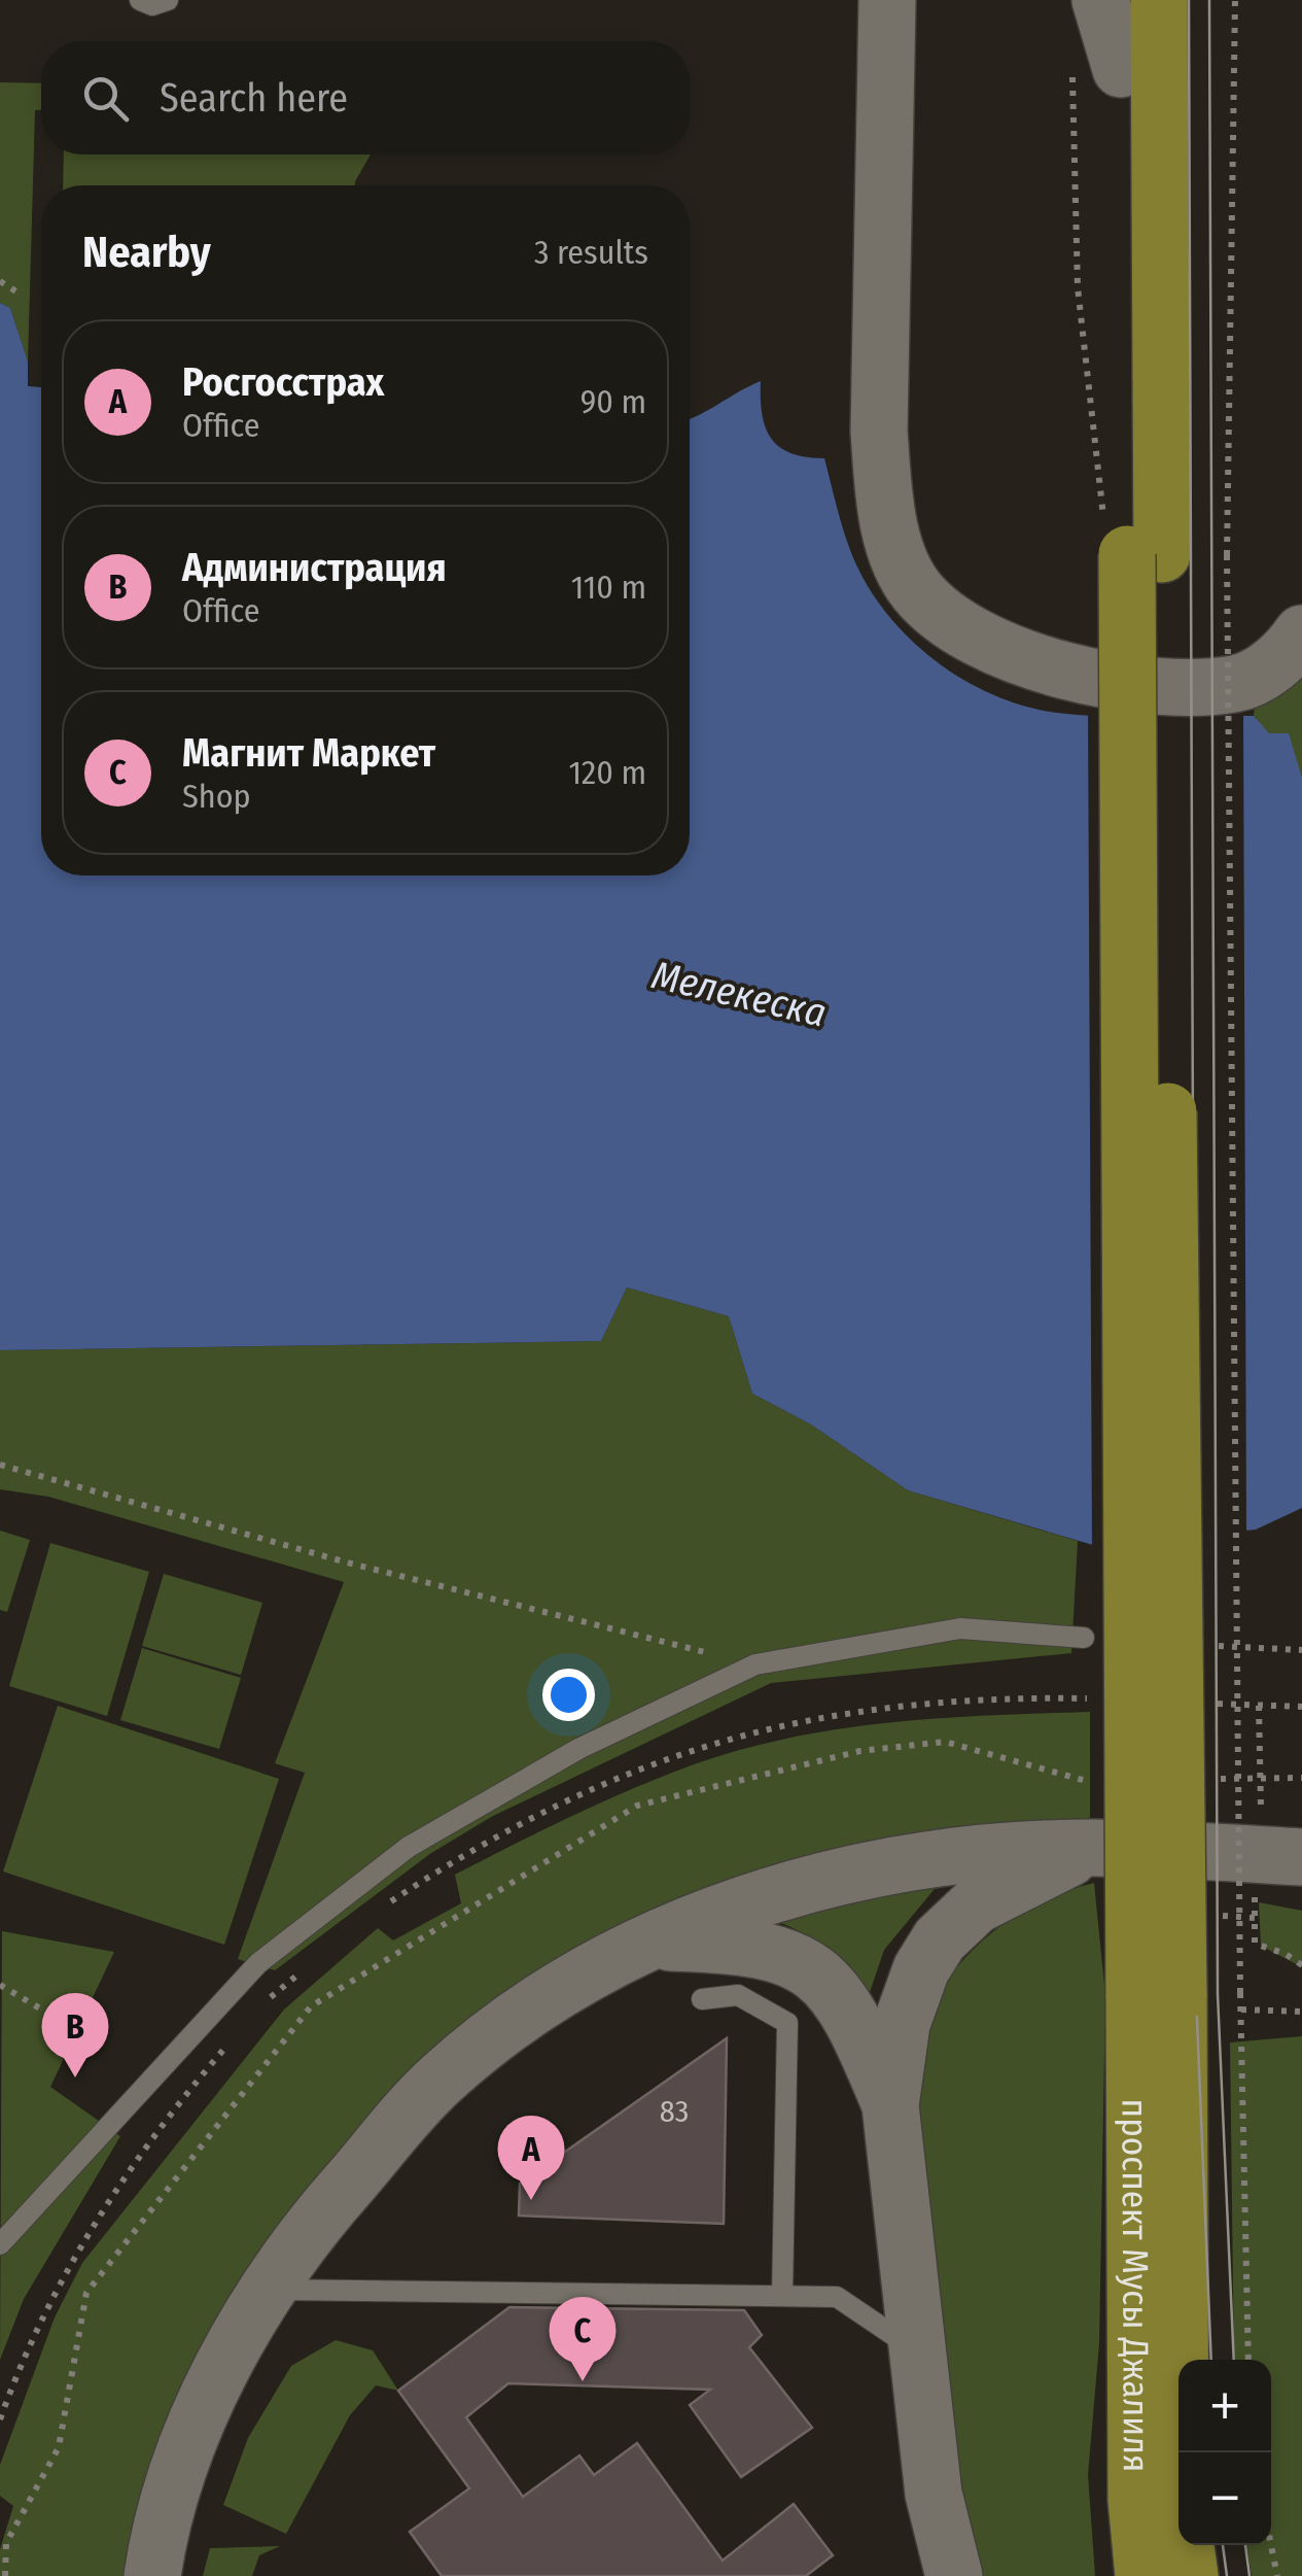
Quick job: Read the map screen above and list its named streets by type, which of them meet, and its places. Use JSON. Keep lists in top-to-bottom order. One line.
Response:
{"streets":{"main road":["проспект Мусы Джалиля"]},"water":["Мелекеска"],"house_numbers":["83"],"page":{"search":"Search here","heading":["Nearby","3 results"],"list":[{"mark":"A","name":"Росгосстрах","note":"Office","value":"90 m"},{"mark":"B","name":"Администрация","note":"Office","value":"110 m"},{"mark":"C","name":"Магнит Маркет","note":"Shop","value":"120 m"}],"pins":["B","A","C"],"map_buttons":["+","−"]}}
